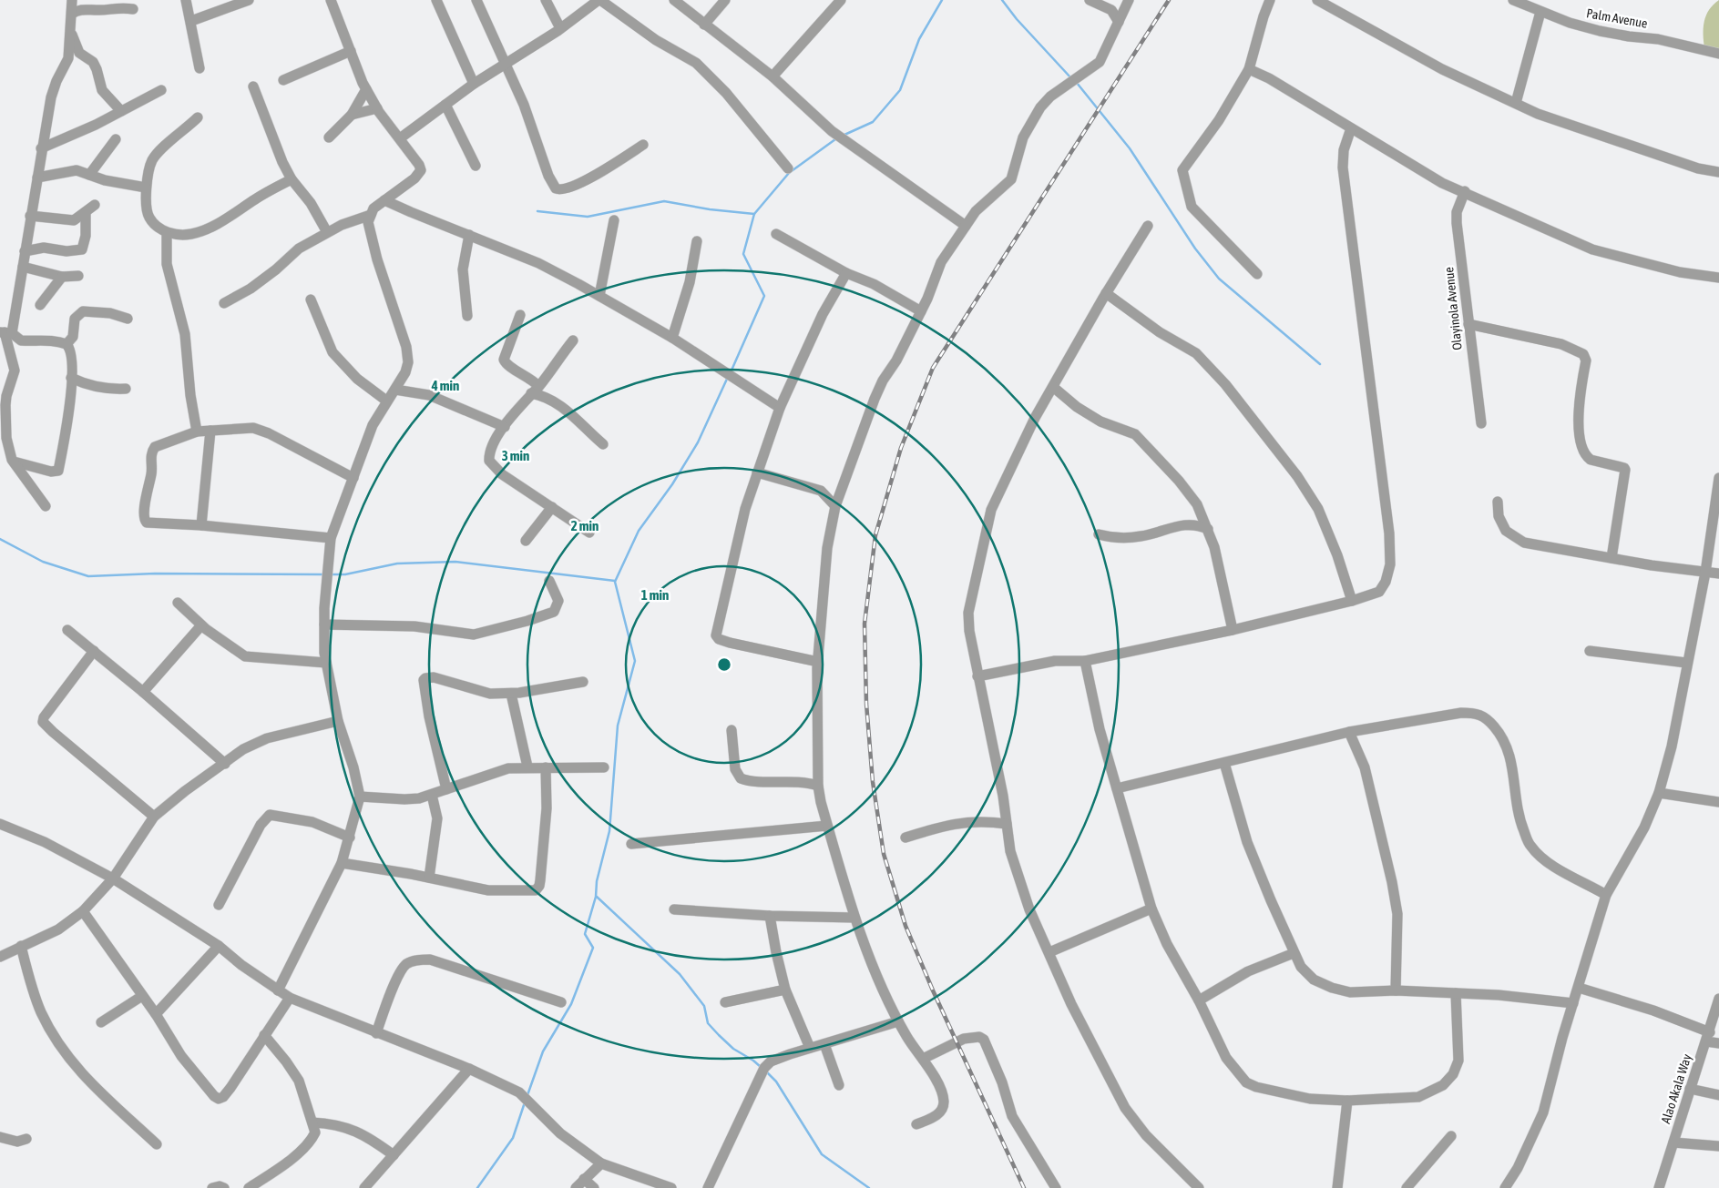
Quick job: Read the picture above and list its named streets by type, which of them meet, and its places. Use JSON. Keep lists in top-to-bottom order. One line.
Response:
{"streets":{"street":["Palm Avenue","Olayinola Avenue","Alao Akala Way"]},"rings":["4 min","3 min","2 min","1 min"]}
